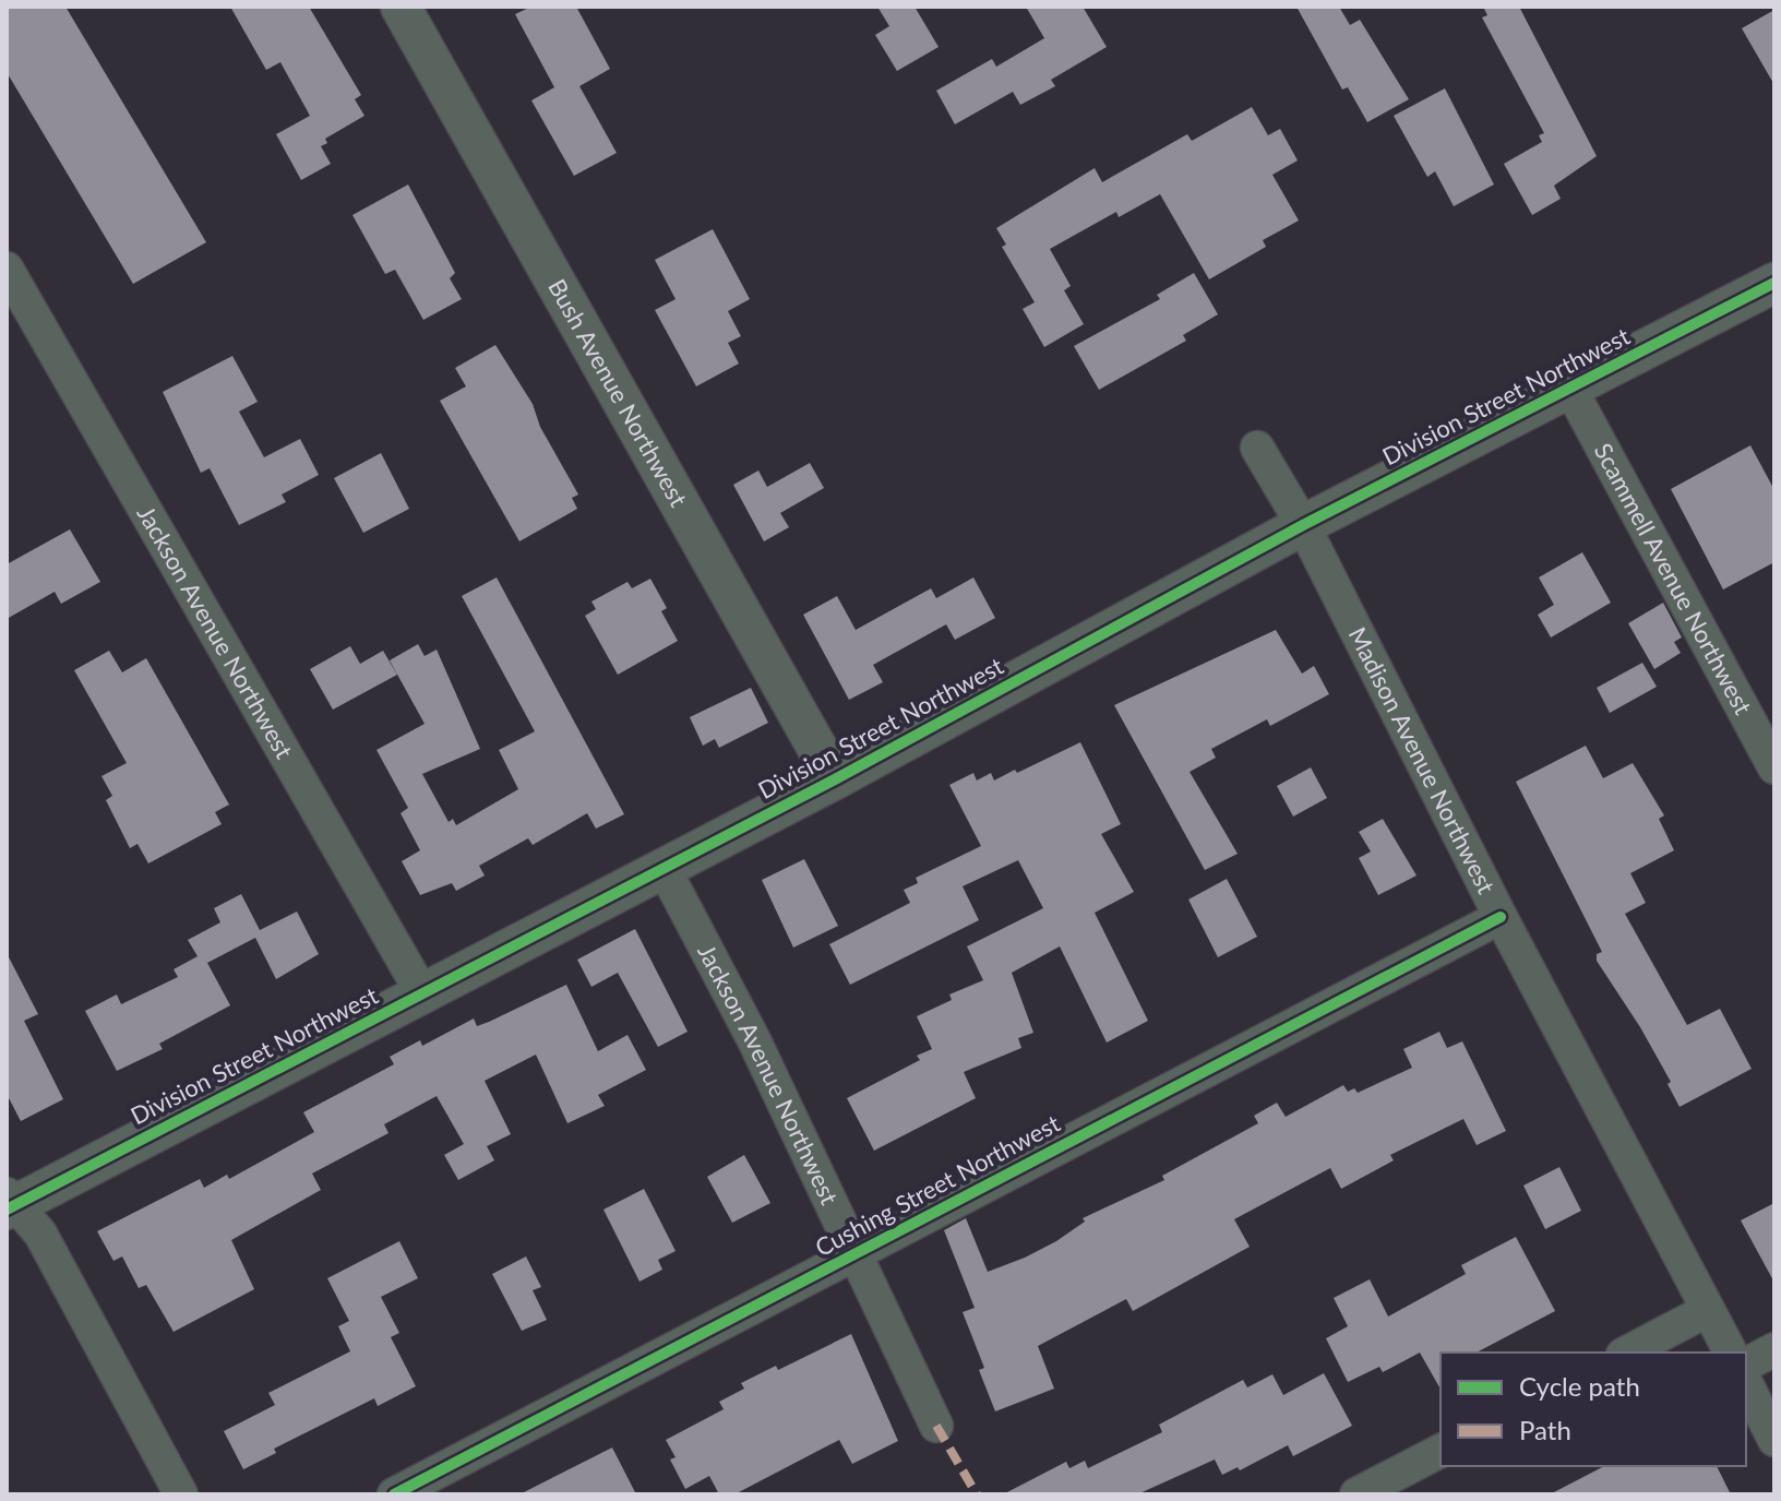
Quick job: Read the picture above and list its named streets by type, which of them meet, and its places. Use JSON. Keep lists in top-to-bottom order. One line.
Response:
{"streets":{"street":["Bush Avenue Northwest","Division Street Northwest","Scammell Avenue Northwest","Jackson Avenue Northwest","Madison Avenue Northwest","Cushing Street Northwest"]},"crossings":[["Bush Avenue Northwest","Division Street Northwest"],["Division Street Northwest","Scammell Avenue Northwest"],["Division Street Northwest","Jackson Avenue Northwest"],["Division Street Northwest","Madison Avenue Northwest"],["Jackson Avenue Northwest","Cushing Street Northwest"],["Madison Avenue Northwest","Cushing Street Northwest"]],"legend":["Cycle path","Path"]}
